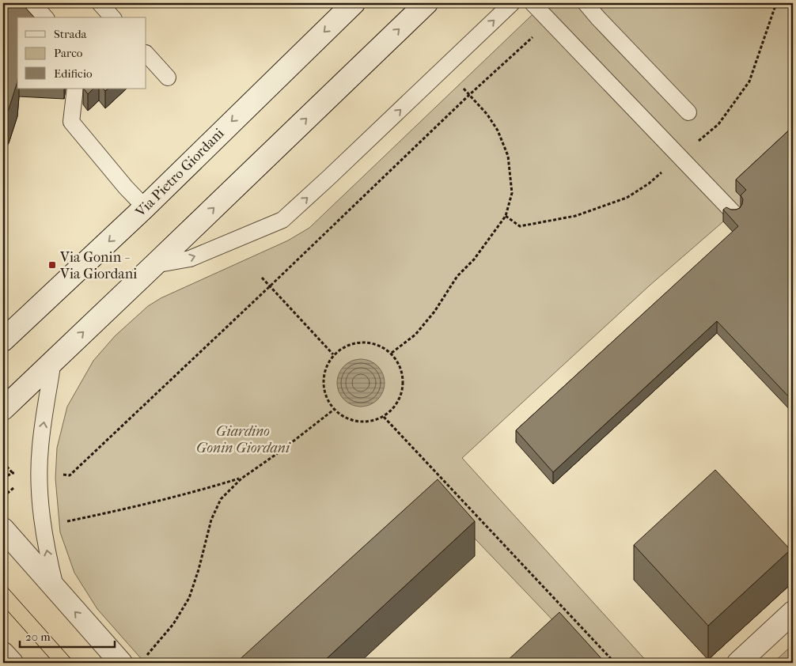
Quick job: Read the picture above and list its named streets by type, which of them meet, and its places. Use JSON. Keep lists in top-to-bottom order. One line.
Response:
{"streets":{"main road":["Via Pietro Giordani"]},"parks":["Giardino Gonin Giordani"],"places":{"transit":["Via Gonin - Via Giordani"]},"legend":["Strada","Parco","Edificio"],"scale_bar":"20 m"}
